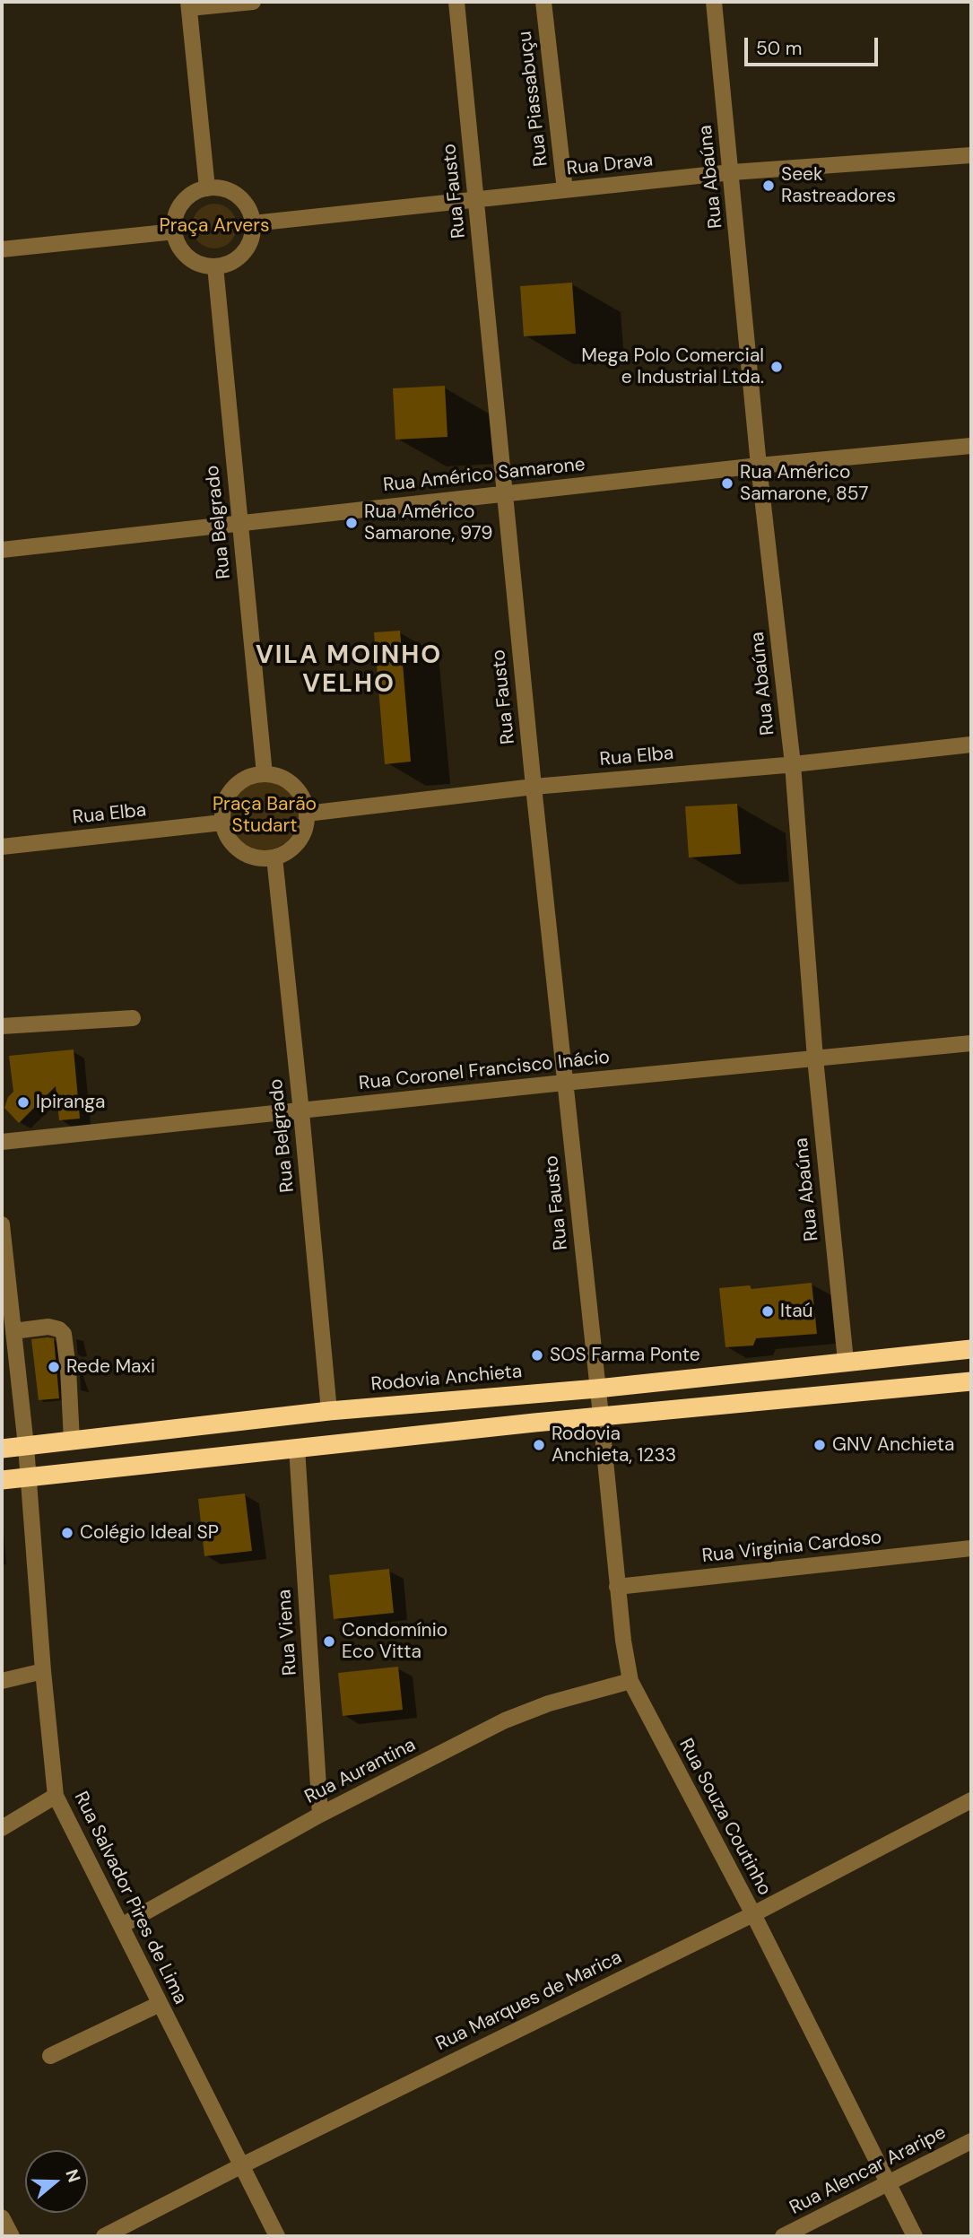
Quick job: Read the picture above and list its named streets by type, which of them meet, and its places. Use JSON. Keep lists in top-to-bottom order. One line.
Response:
{"streets":{"highway":["Rodovia Anchieta"],"street":["Rua Piassabuçu","Rua Drava","Rua Abaúna","Rua Fausto","Rua Américo Samarone","Rua Belgrado","Rua Elba","Rua Coronel Francisco Inácio","Rua Virginia Cardoso","Rua Viena","Rua Aurantina","Rua Souza Coutinho","Rua Salvador Pires de Lima","Rua Marques de Marica","Rua Alencar Araripe"]},"crossings":[["Rua Piassabuçu","Rua Drava"],["Rua Drava","Rua Abaúna"],["Rua Drava","Rua Fausto"],["Rua Drava","Rua Belgrado"],["Rua Abaúna","Rua Américo Samarone"],["Rua Abaúna","Rua Elba"],["Rua Abaúna","Rua Coronel Francisco Inácio"],["Rua Abaúna","Rodovia Anchieta"],["Rua Fausto","Rua Américo Samarone"],["Rua Fausto","Rua Elba"],["Rua Fausto","Rua Coronel Francisco Inácio"],["Rua Fausto","Rodovia Anchieta"],["Rua Fausto","Rua Souza Coutinho"],["Rua Américo Samarone","Rua Belgrado"],["Rua Belgrado","Rua Elba"],["Rua Belgrado","Rua Coronel Francisco Inácio"],["Rua Belgrado","Rodovia Anchieta"],["Rodovia Anchieta","Rua Souza Coutinho"],["Rodovia Anchieta","Rua Salvador Pires de Lima"],["Rua Virginia Cardoso","Rua Souza Coutinho"],["Rua Viena","Rua Aurantina"],["Rua Aurantina","Rua Souza Coutinho"],["Rua Aurantina","Rua Salvador Pires de Lima"],["Rua Souza Coutinho","Rua Marques de Marica"],["Rua Souza Coutinho","Rua Alencar Araripe"],["Rua Salvador Pires de Lima","Rua Marques de Marica"]],"districts":["VILA MOINHO VELHO"],"parks":["Praça Arvers","Praça Barão Studart"],"places":["Seek Rastreadores","Mega Polo Comercial e Industrial Ltda.","Rua Américo Samarone, 857","Rua Américo Samarone, 979","Ipiranga","Itaú","SOS Farma Ponte","Rede Maxi","Rodovia Anchieta, 1233","GNV Anchieta","Colégio Ideal SP","Condomínio Eco Vitta"],"scale_bar":"50 m","north":"right"}
